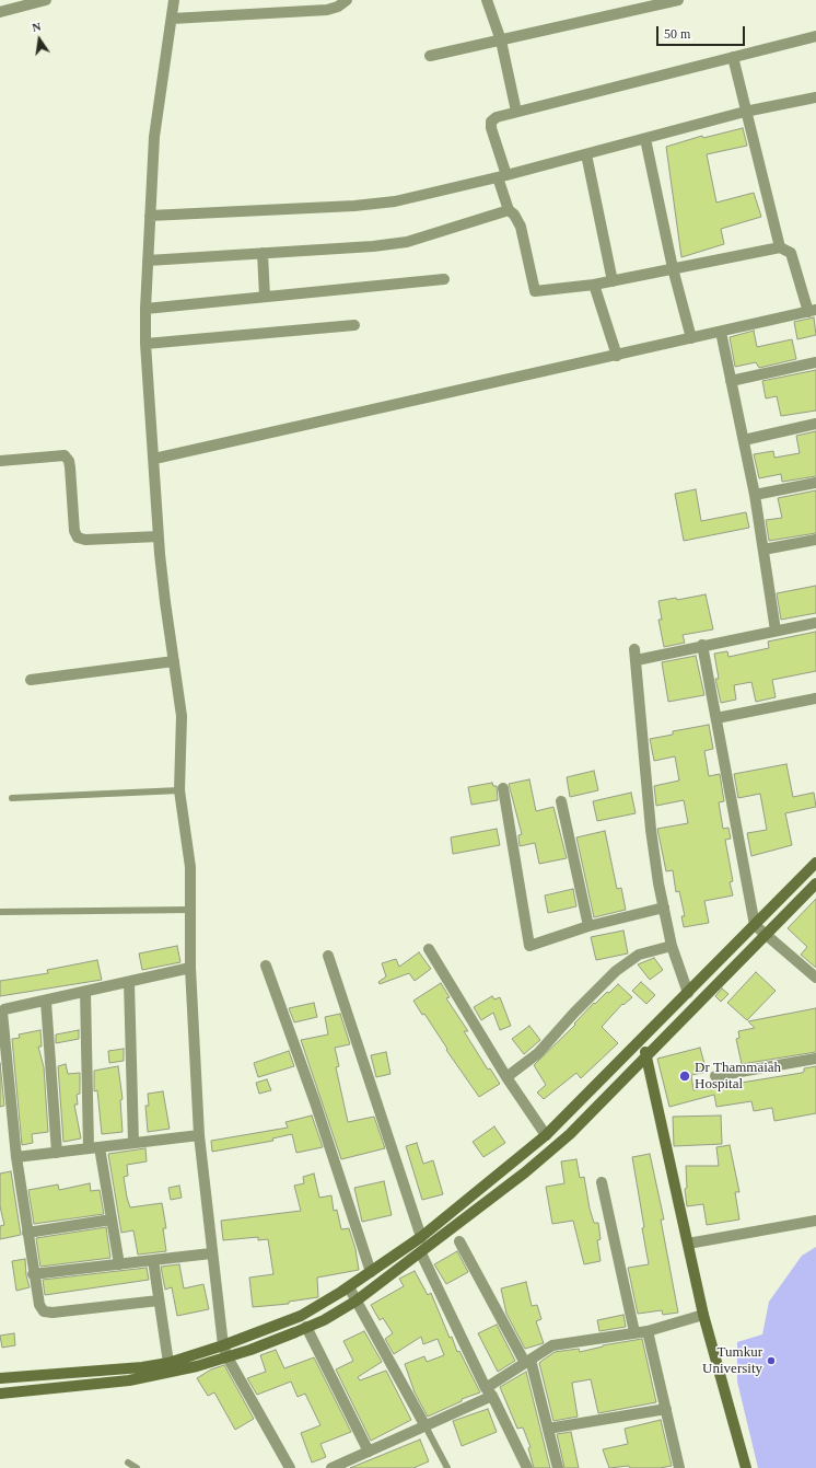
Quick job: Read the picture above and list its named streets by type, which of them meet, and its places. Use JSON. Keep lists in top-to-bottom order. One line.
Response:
{"places":["Dr Thammaiah Hospital","Tumkur University"],"scale_bar":"50 m","north":"top"}
